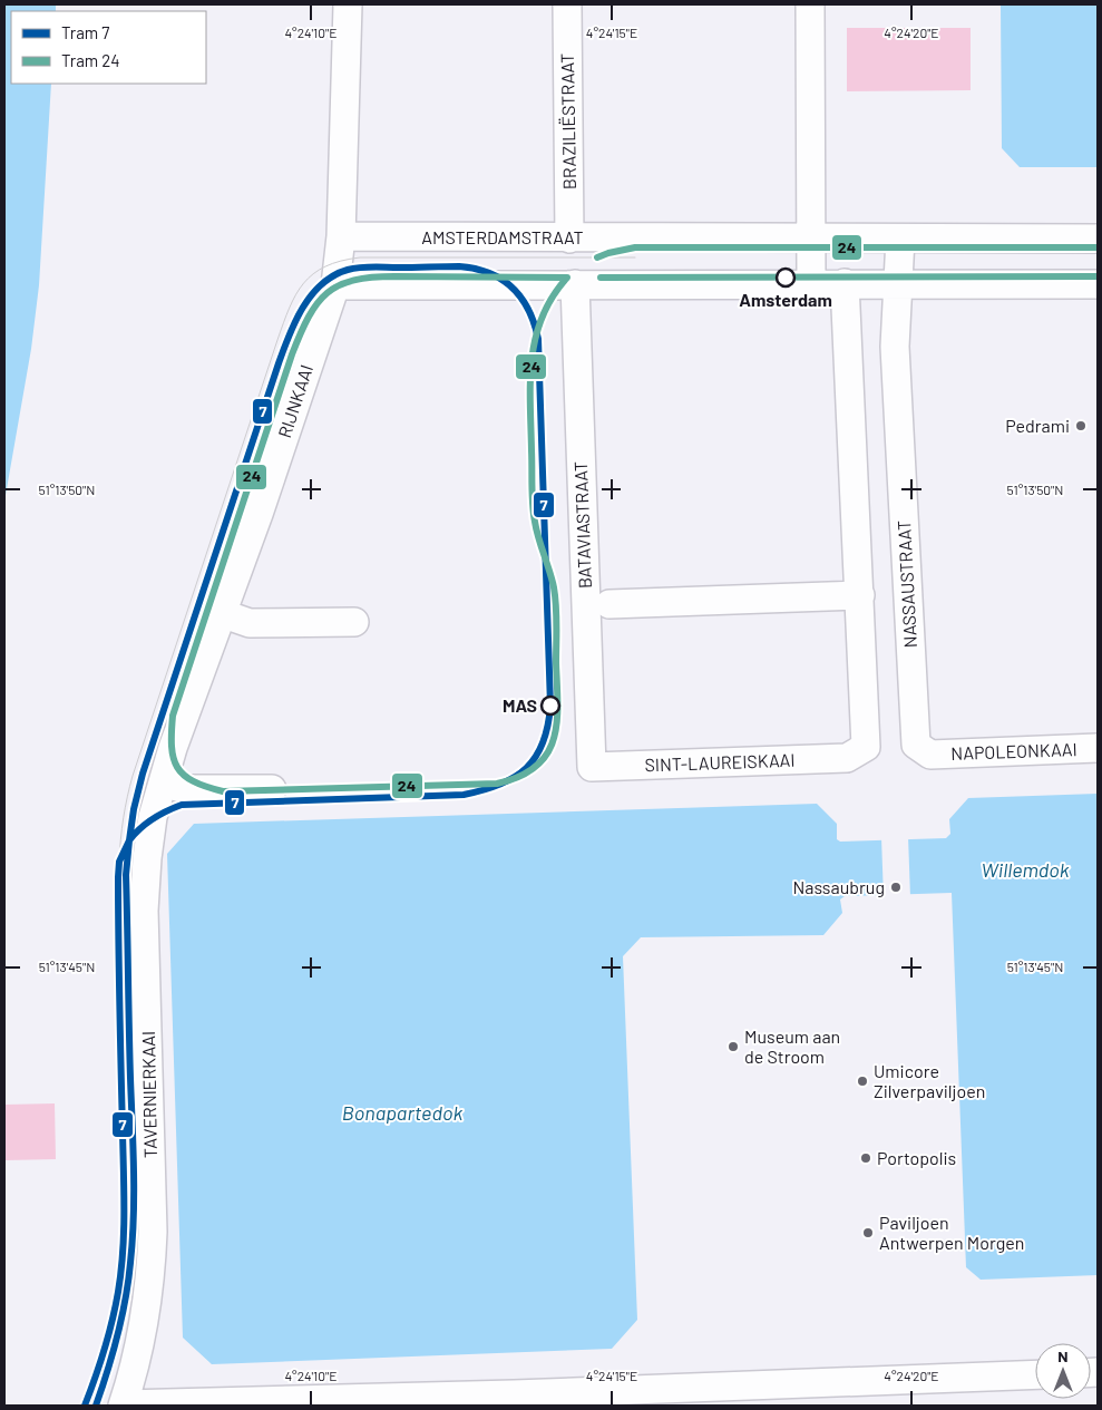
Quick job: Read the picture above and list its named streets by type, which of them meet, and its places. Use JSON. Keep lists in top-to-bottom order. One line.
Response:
{"streets":{"street":["BRAZILIËSTRAAT","AMSTERDAMSTRAAT","RIJNKAAI","BATAVIASTRAAT","NASSAUSTRAAT","NAPOLEONKAAI","SINT-LAUREISKAAI","TAVERNIERKAAI"]},"crossings":[["BRAZILIËSTRAAT","AMSTERDAMSTRAAT"],["AMSTERDAMSTRAAT","RIJNKAAI"],["AMSTERDAMSTRAAT","NASSAUSTRAAT"],["RIJNKAAI","TAVERNIERKAAI"],["BATAVIASTRAAT","SINT-LAUREISKAAI"],["NASSAUSTRAAT","NAPOLEONKAAI"]],"water":["Willemdok","Bonapartedok"],"places":["Amsterdam","Pedrami","MAS","Nassaubrug","Museum aan de Stroom","Umicore Zilverpaviljoen","Portopolis","Paviljoen Antwerpen Morgen"],"lines":["tram line 24","tram line 7"],"legend":["Tram 7","Tram 24"],"north":"top","coordinates":["4°24'10\"E","4°24'15\"E","4°24'20\"E","51°13'50\"N","51°13'45\"N"]}
